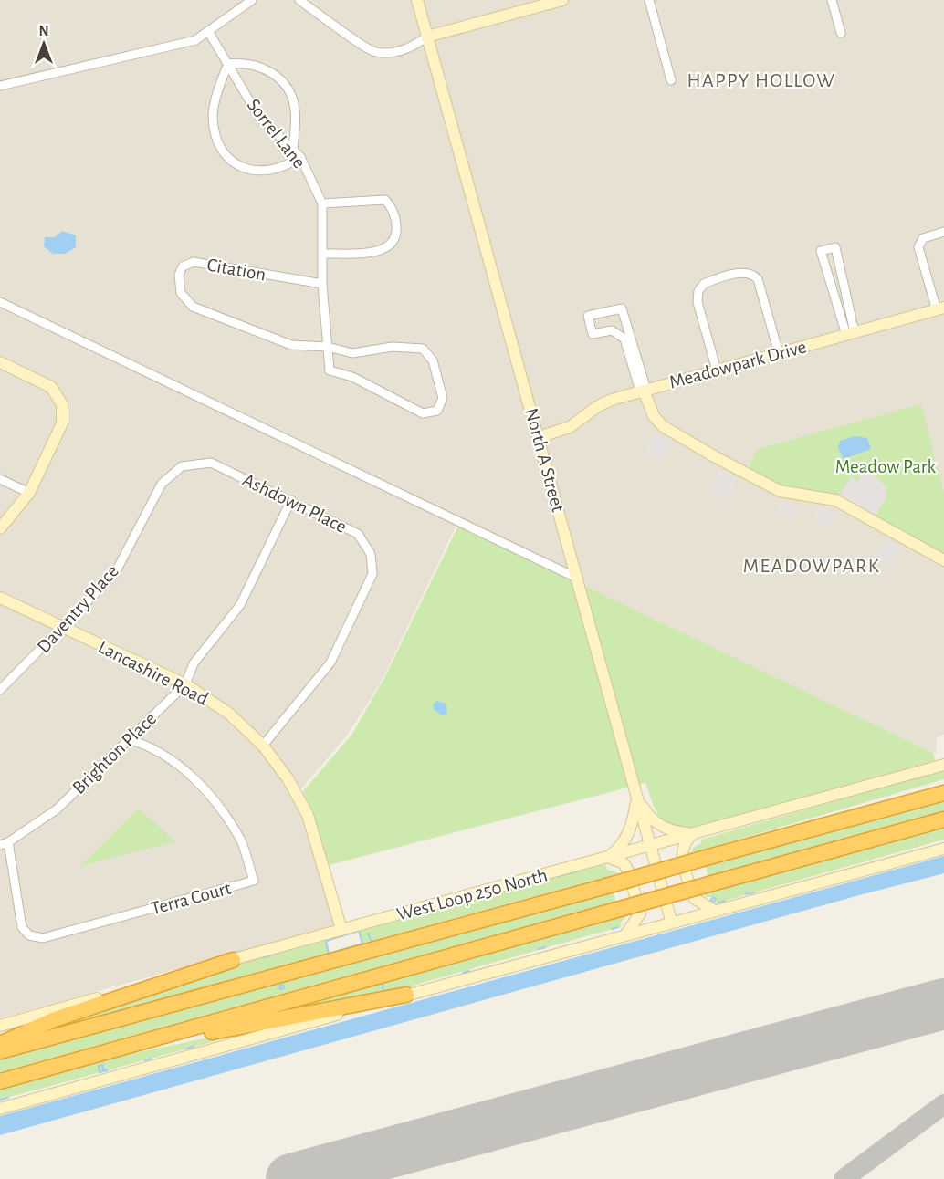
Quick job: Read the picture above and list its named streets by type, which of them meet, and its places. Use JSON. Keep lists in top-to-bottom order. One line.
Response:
{"streets":{"main road":["Meadowpark Drive","North A Street","Lancashire Road","West Loop 250 North"],"street":["Sorrel Lane","Citation","Ashdown Place","Daventry Place","Brighton Place","Terra Court"]},"crossings":[["Meadowpark Drive","North A Street"],["North A Street","West Loop 250 North"],["Ashdown Place","Daventry Place"],["Ashdown Place","Lancashire Road"],["Ashdown Place","Brighton Place"],["Daventry Place","Lancashire Road"],["Lancashire Road","Brighton Place"],["Lancashire Road","West Loop 250 North"],["Brighton Place","Terra Court"]],"districts":["HAPPY HOLLOW","MEADOWPARK"],"parks":["Meadow Park"],"north":"top"}
